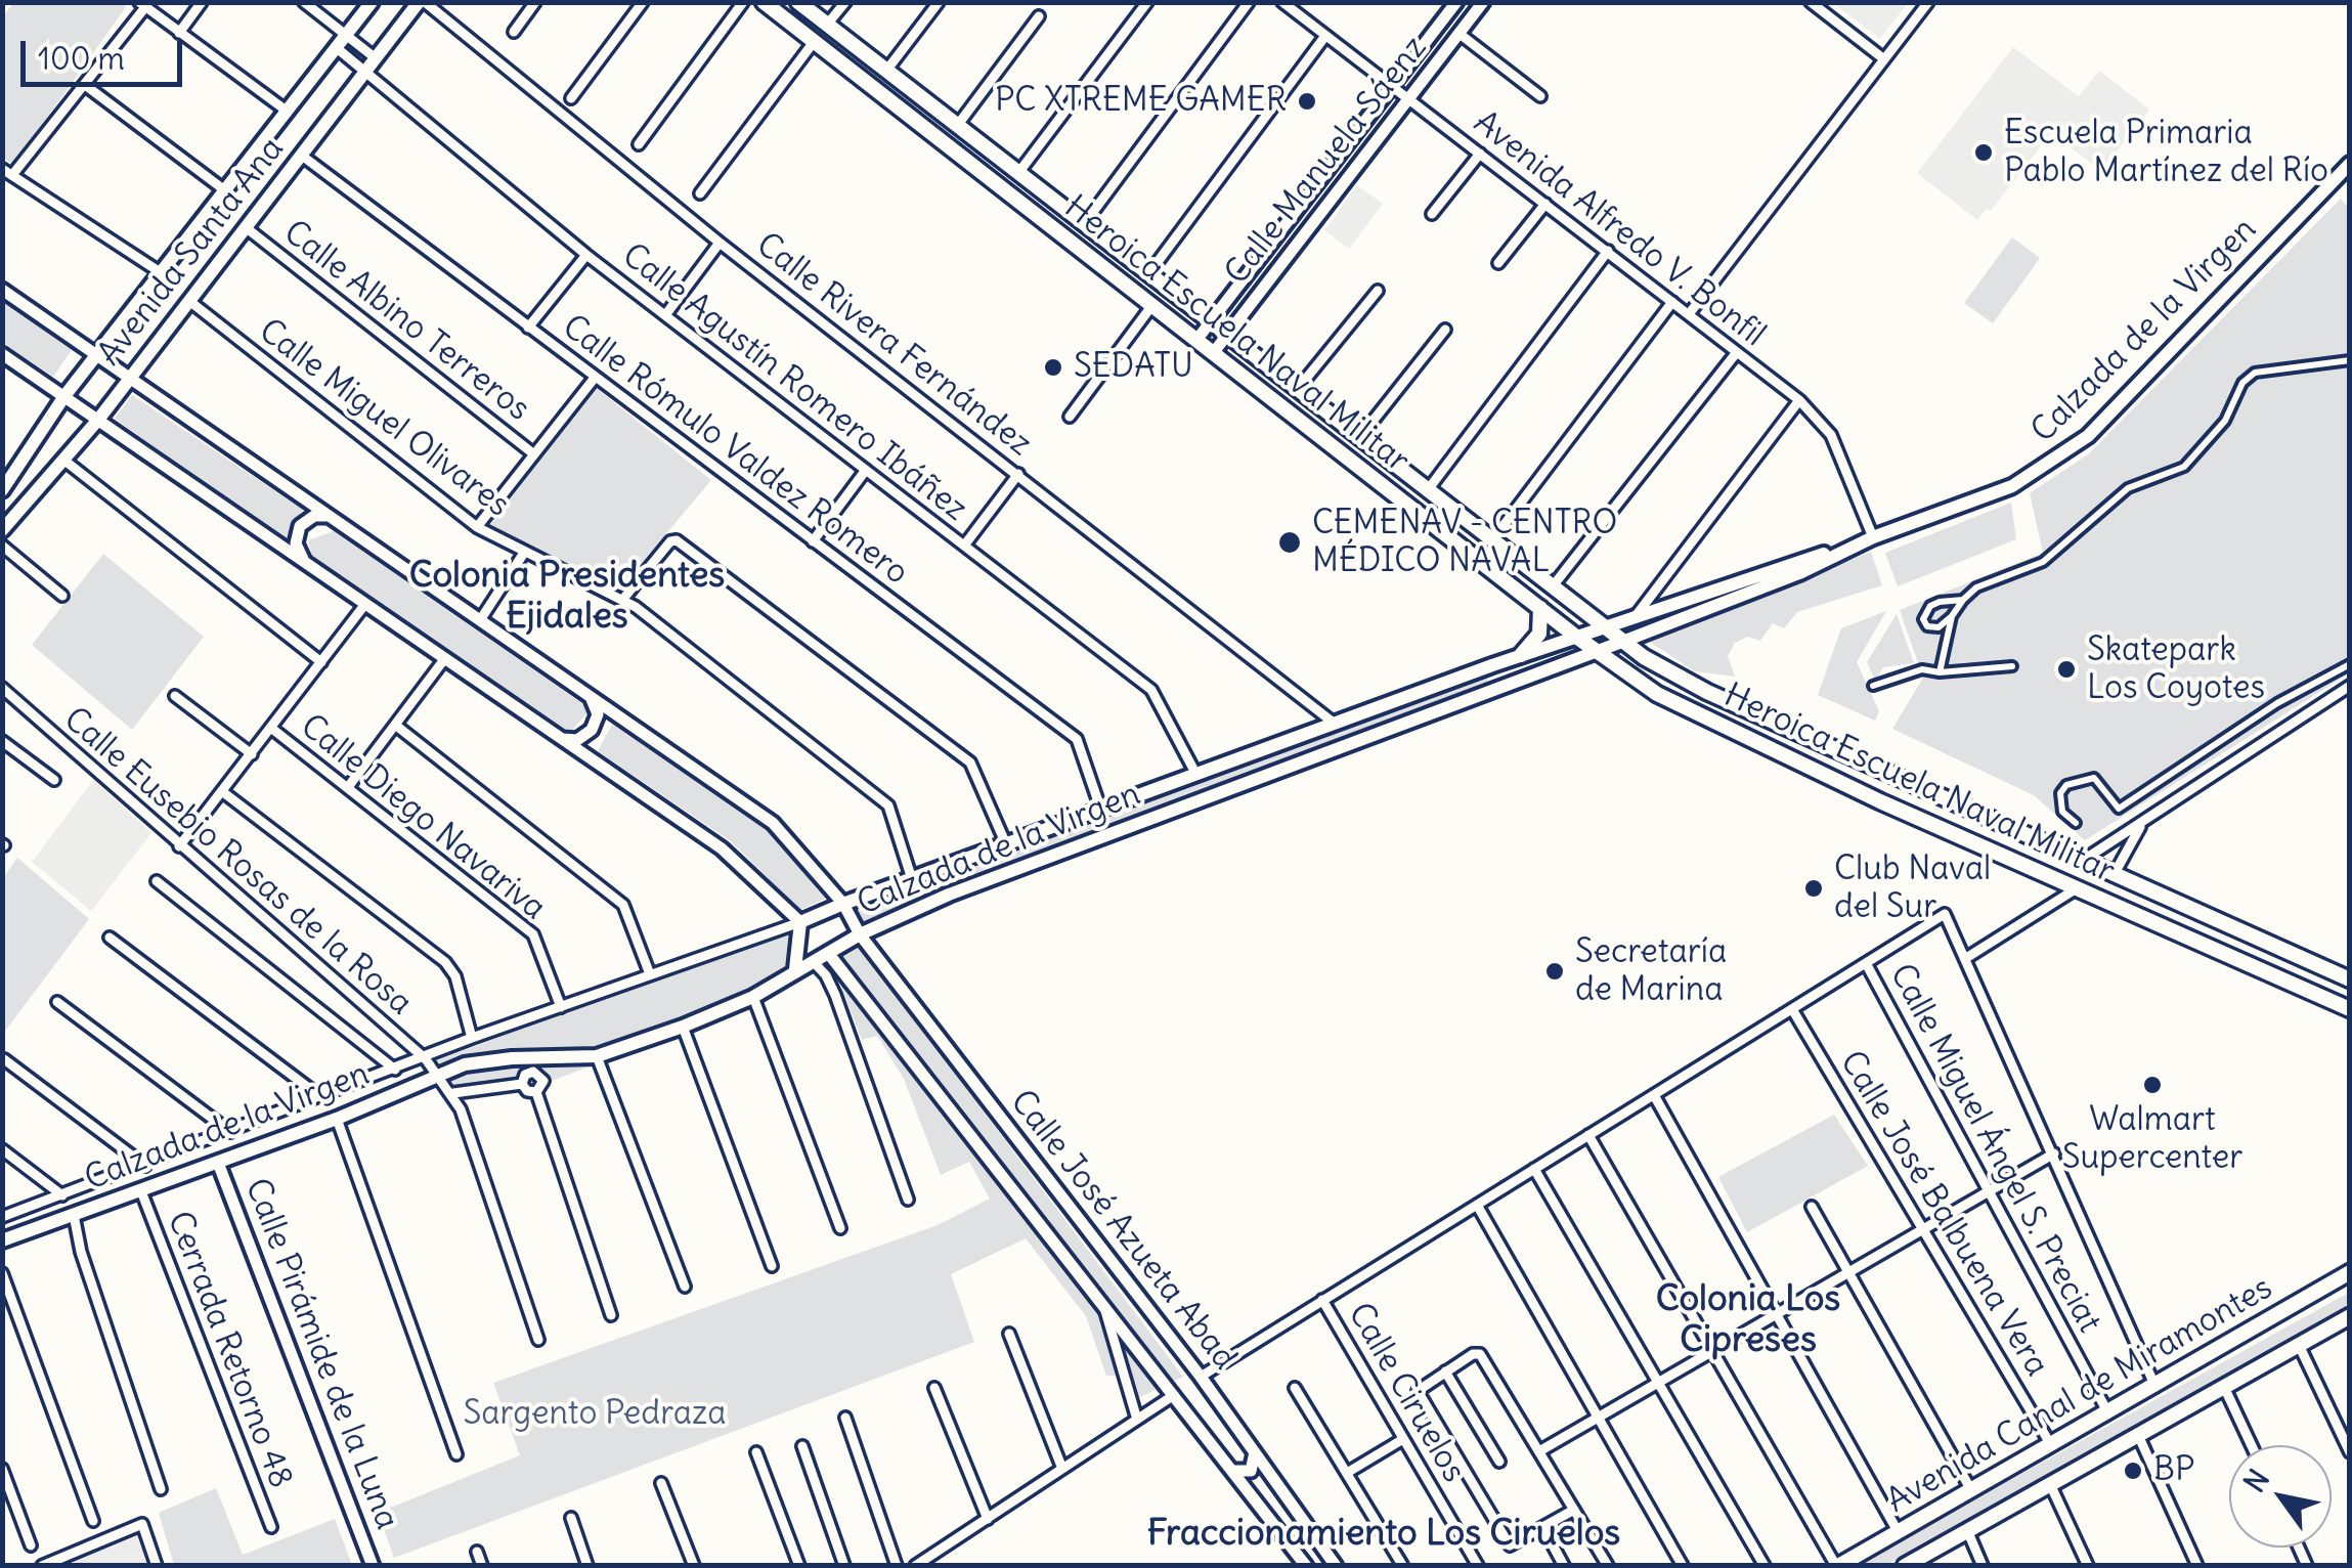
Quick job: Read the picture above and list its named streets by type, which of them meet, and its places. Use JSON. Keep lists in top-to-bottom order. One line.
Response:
{"streets":{"main road":["Avenida Santa Ana","Calzada de la Virgen","Heroica Escuela Naval Militar","Avenida Canal de Miramontes"],"street":["Calle Manuela Sáenz","Avenida Alfredo V. Bonfil","Calle Albino Terreros","Calle Rivera Fernández","Calle Agustín Romero Ibáñez","Calle Miguel Olivares","Calle Rómulo Valdez Romero","Calle Diego Navariva","Calle Eusebio Rosas de la Rosa","Calle Miguel Ángel S. Preciat","Calle José Balbuena Vera","Calle José Azueta Abad","Cerrada Retorno 48","Calle Pirámide de la Luna","Calle Ciruelos"]},"crossings":[["Calle Manuela Sáenz","Avenida Alfredo V. Bonfil"],["Calle Manuela Sáenz","Heroica Escuela Naval Militar"],["Avenida Alfredo V. Bonfil","Calzada de la Virgen"],["Avenida Santa Ana","Calle Albino Terreros"],["Avenida Santa Ana","Calle Rivera Fernández"],["Avenida Santa Ana","Calle Agustín Romero Ibáñez"],["Avenida Santa Ana","Calle Miguel Olivares"],["Avenida Santa Ana","Calle Rómulo Valdez Romero"],["Avenida Santa Ana","Calle José Azueta Abad"],["Calle Albino Terreros","Calle Miguel Olivares"],["Calle Albino Terreros","Calle Rómulo Valdez Romero"],["Calzada de la Virgen","Heroica Escuela Naval Militar"],["Calzada de la Virgen","Calle Rivera Fernández"],["Calzada de la Virgen","Calle Agustín Romero Ibáñez"],["Calzada de la Virgen","Calle Miguel Olivares"],["Calzada de la Virgen","Calle Rómulo Valdez Romero"],["Calzada de la Virgen","Calle Diego Navariva"],["Calzada de la Virgen","Calle Eusebio Rosas de la Rosa"],["Calzada de la Virgen","Calle José Azueta Abad"],["Calzada de la Virgen","Cerrada Retorno 48"],["Calzada de la Virgen","Calle Pirámide de la Luna"],["Calle Miguel Ángel S. Preciat","Avenida Canal de Miramontes"],["Calle José Balbuena Vera","Avenida Canal de Miramontes"]],"districts":["Colonia Presidentes Ejidales","Colonia Los Cipreses","Fraccionamiento Los Ciruelos"],"parks":["Sargento Pedraza"],"places":["PC XTREME GAMER","Escuela Primaria Pablo Martínez del Río","SEDATU","CEMENAV - CENTRO MÉDICO NAVAL","Skatepark Los Coyotes","Club Naval del Sur","Secretaría de Marina","Walmart Supercenter","BP"],"scale_bar":"100 m","north":"top left"}
